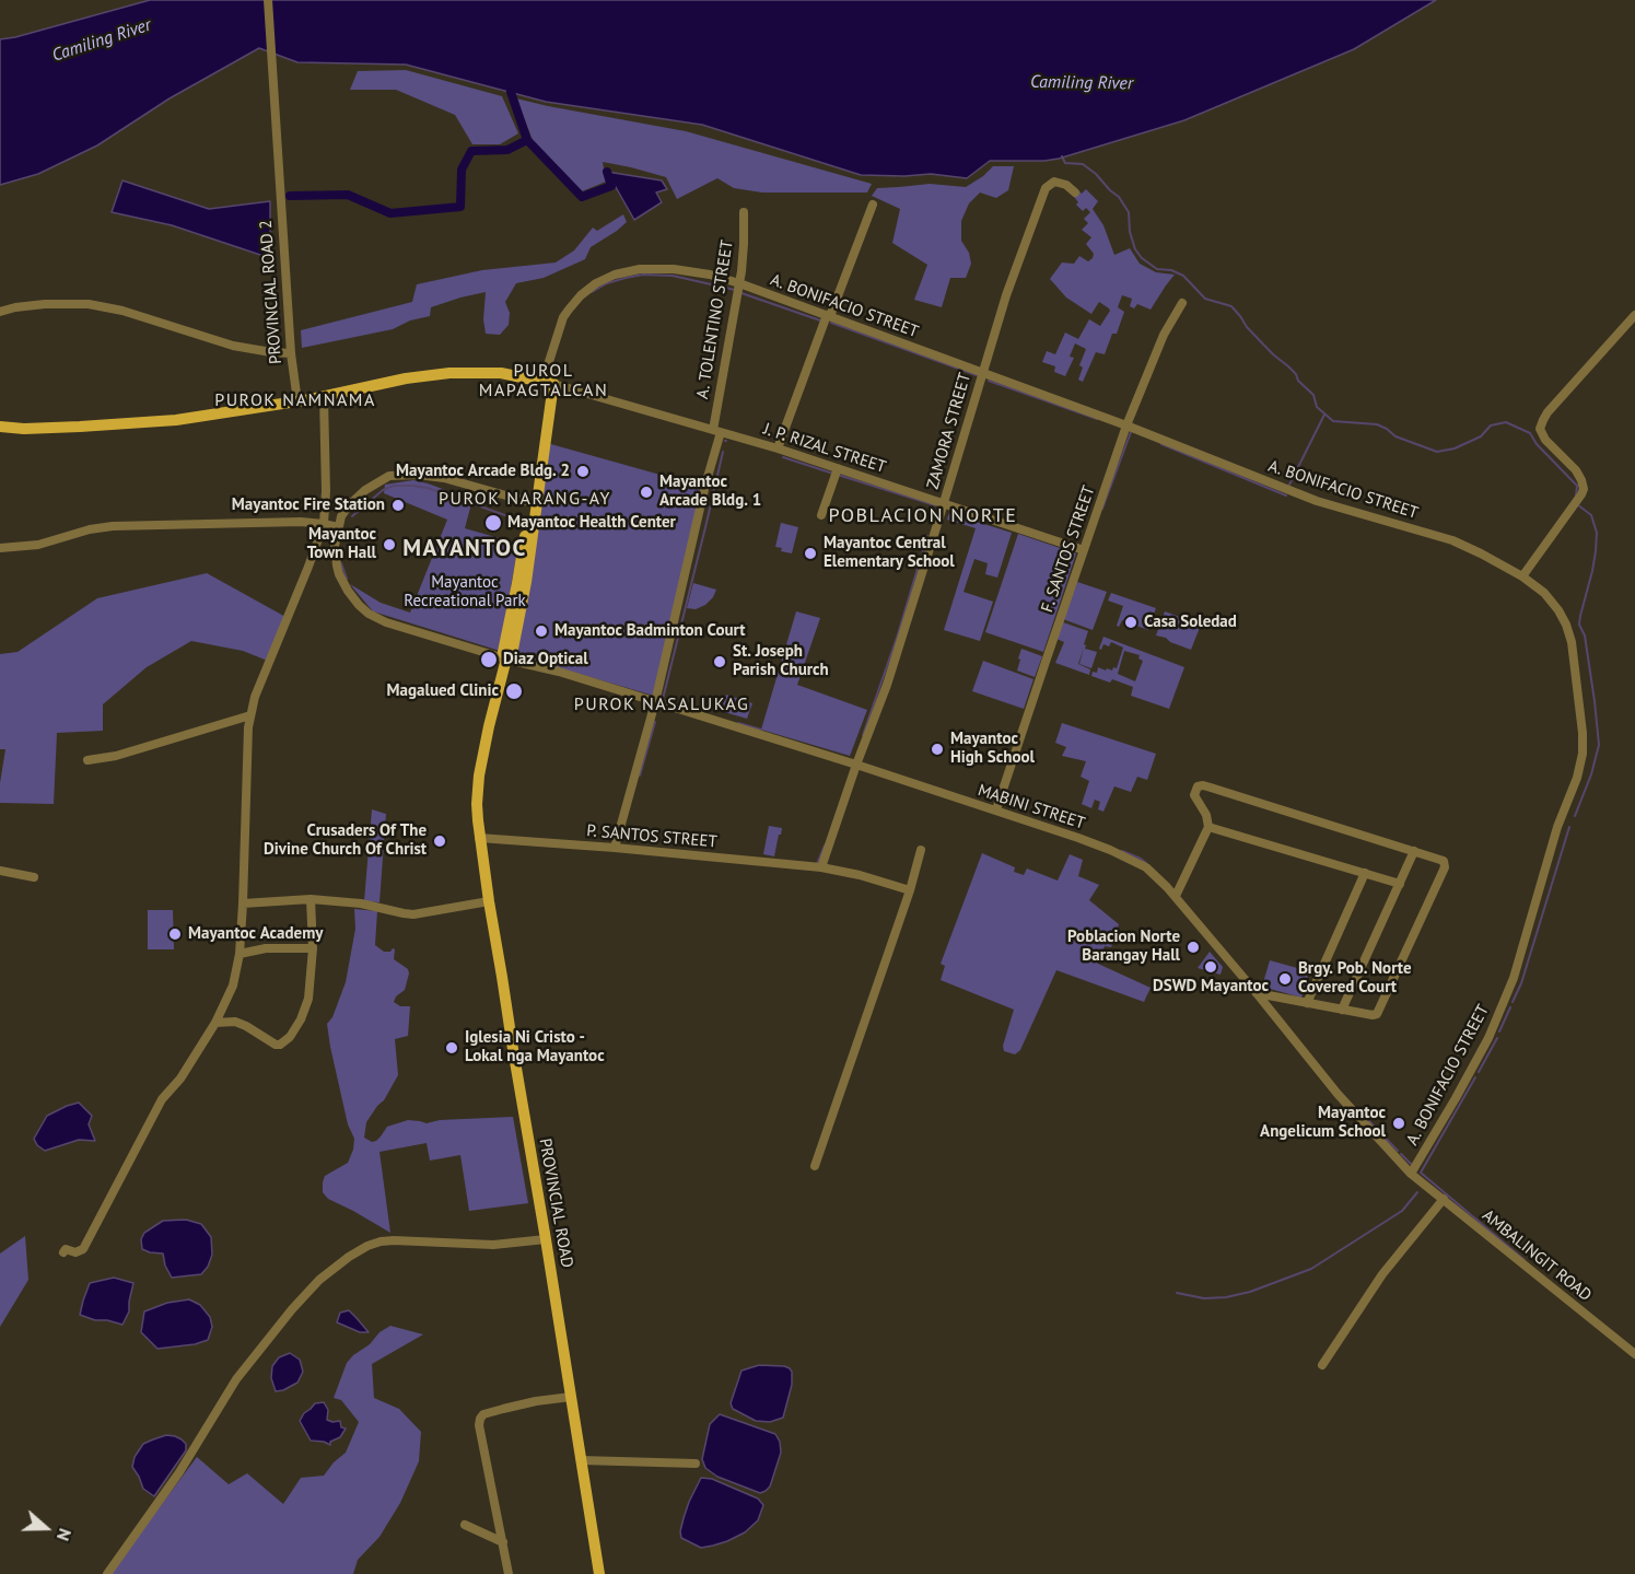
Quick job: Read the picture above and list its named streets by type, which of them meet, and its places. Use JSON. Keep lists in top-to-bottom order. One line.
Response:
{"streets":{"main road":["PROVINCIAL ROAD"],"street":["PROVINCIAL ROAD 2","A. BONIFACIO STREET","A. TOLENTINO STREET","ZAMORA STREET","J. P. RIZAL STREET","F. SANTOS STREET","MABINI STREET","P. SANTOS STREET","AMBALINGIT ROAD"]},"crossings":[["A. BONIFACIO STREET","A. TOLENTINO STREET"],["A. BONIFACIO STREET","ZAMORA STREET"],["A. BONIFACIO STREET","J. P. RIZAL STREET"],["A. BONIFACIO STREET","F. SANTOS STREET"],["A. BONIFACIO STREET","MABINI STREET"],["A. BONIFACIO STREET","PROVINCIAL ROAD"],["A. TOLENTINO STREET","J. P. RIZAL STREET"],["A. TOLENTINO STREET","MABINI STREET"],["A. TOLENTINO STREET","P. SANTOS STREET"],["ZAMORA STREET","J. P. RIZAL STREET"],["ZAMORA STREET","MABINI STREET"],["ZAMORA STREET","P. SANTOS STREET"],["J. P. RIZAL STREET","F. SANTOS STREET"],["J. P. RIZAL STREET","PROVINCIAL ROAD"],["F. SANTOS STREET","MABINI STREET"],["MABINI STREET","PROVINCIAL ROAD"],["MABINI STREET","AMBALINGIT ROAD"],["P. SANTOS STREET","PROVINCIAL ROAD"]],"districts":["PUROL MAPAGTALCAN","PUROK NAMNAMA","PUROK NARANG-AY","POBLACION NORTE","MAYANTOC","PUROK NASALUKAG"],"water":["Camiling River"],"parks":["Mayantoc Recreational Park"],"places":["Mayantoc Arcade Bldg. 2","Mayantoc Arcade Bldg. 1","Mayantoc Fire Station","Mayantoc Health Center","Mayantoc Town Hall","Mayantoc Central Elementary School","Casa Soledad","Mayantoc Badminton Court","Diaz Optical","St. Joseph Parish Church","Magalued Clinic","Mayantoc High School","Crusaders Of The Divine Church Of Christ","Mayantoc Academy","Poblacion Norte Barangay Hall","DSWD Mayantoc","Brgy. Pob. Norte Covered Court","Iglesia Ni Cristo - Lokal nga Mayantoc","Mayantoc Angelicum School"],"north":"right"}
